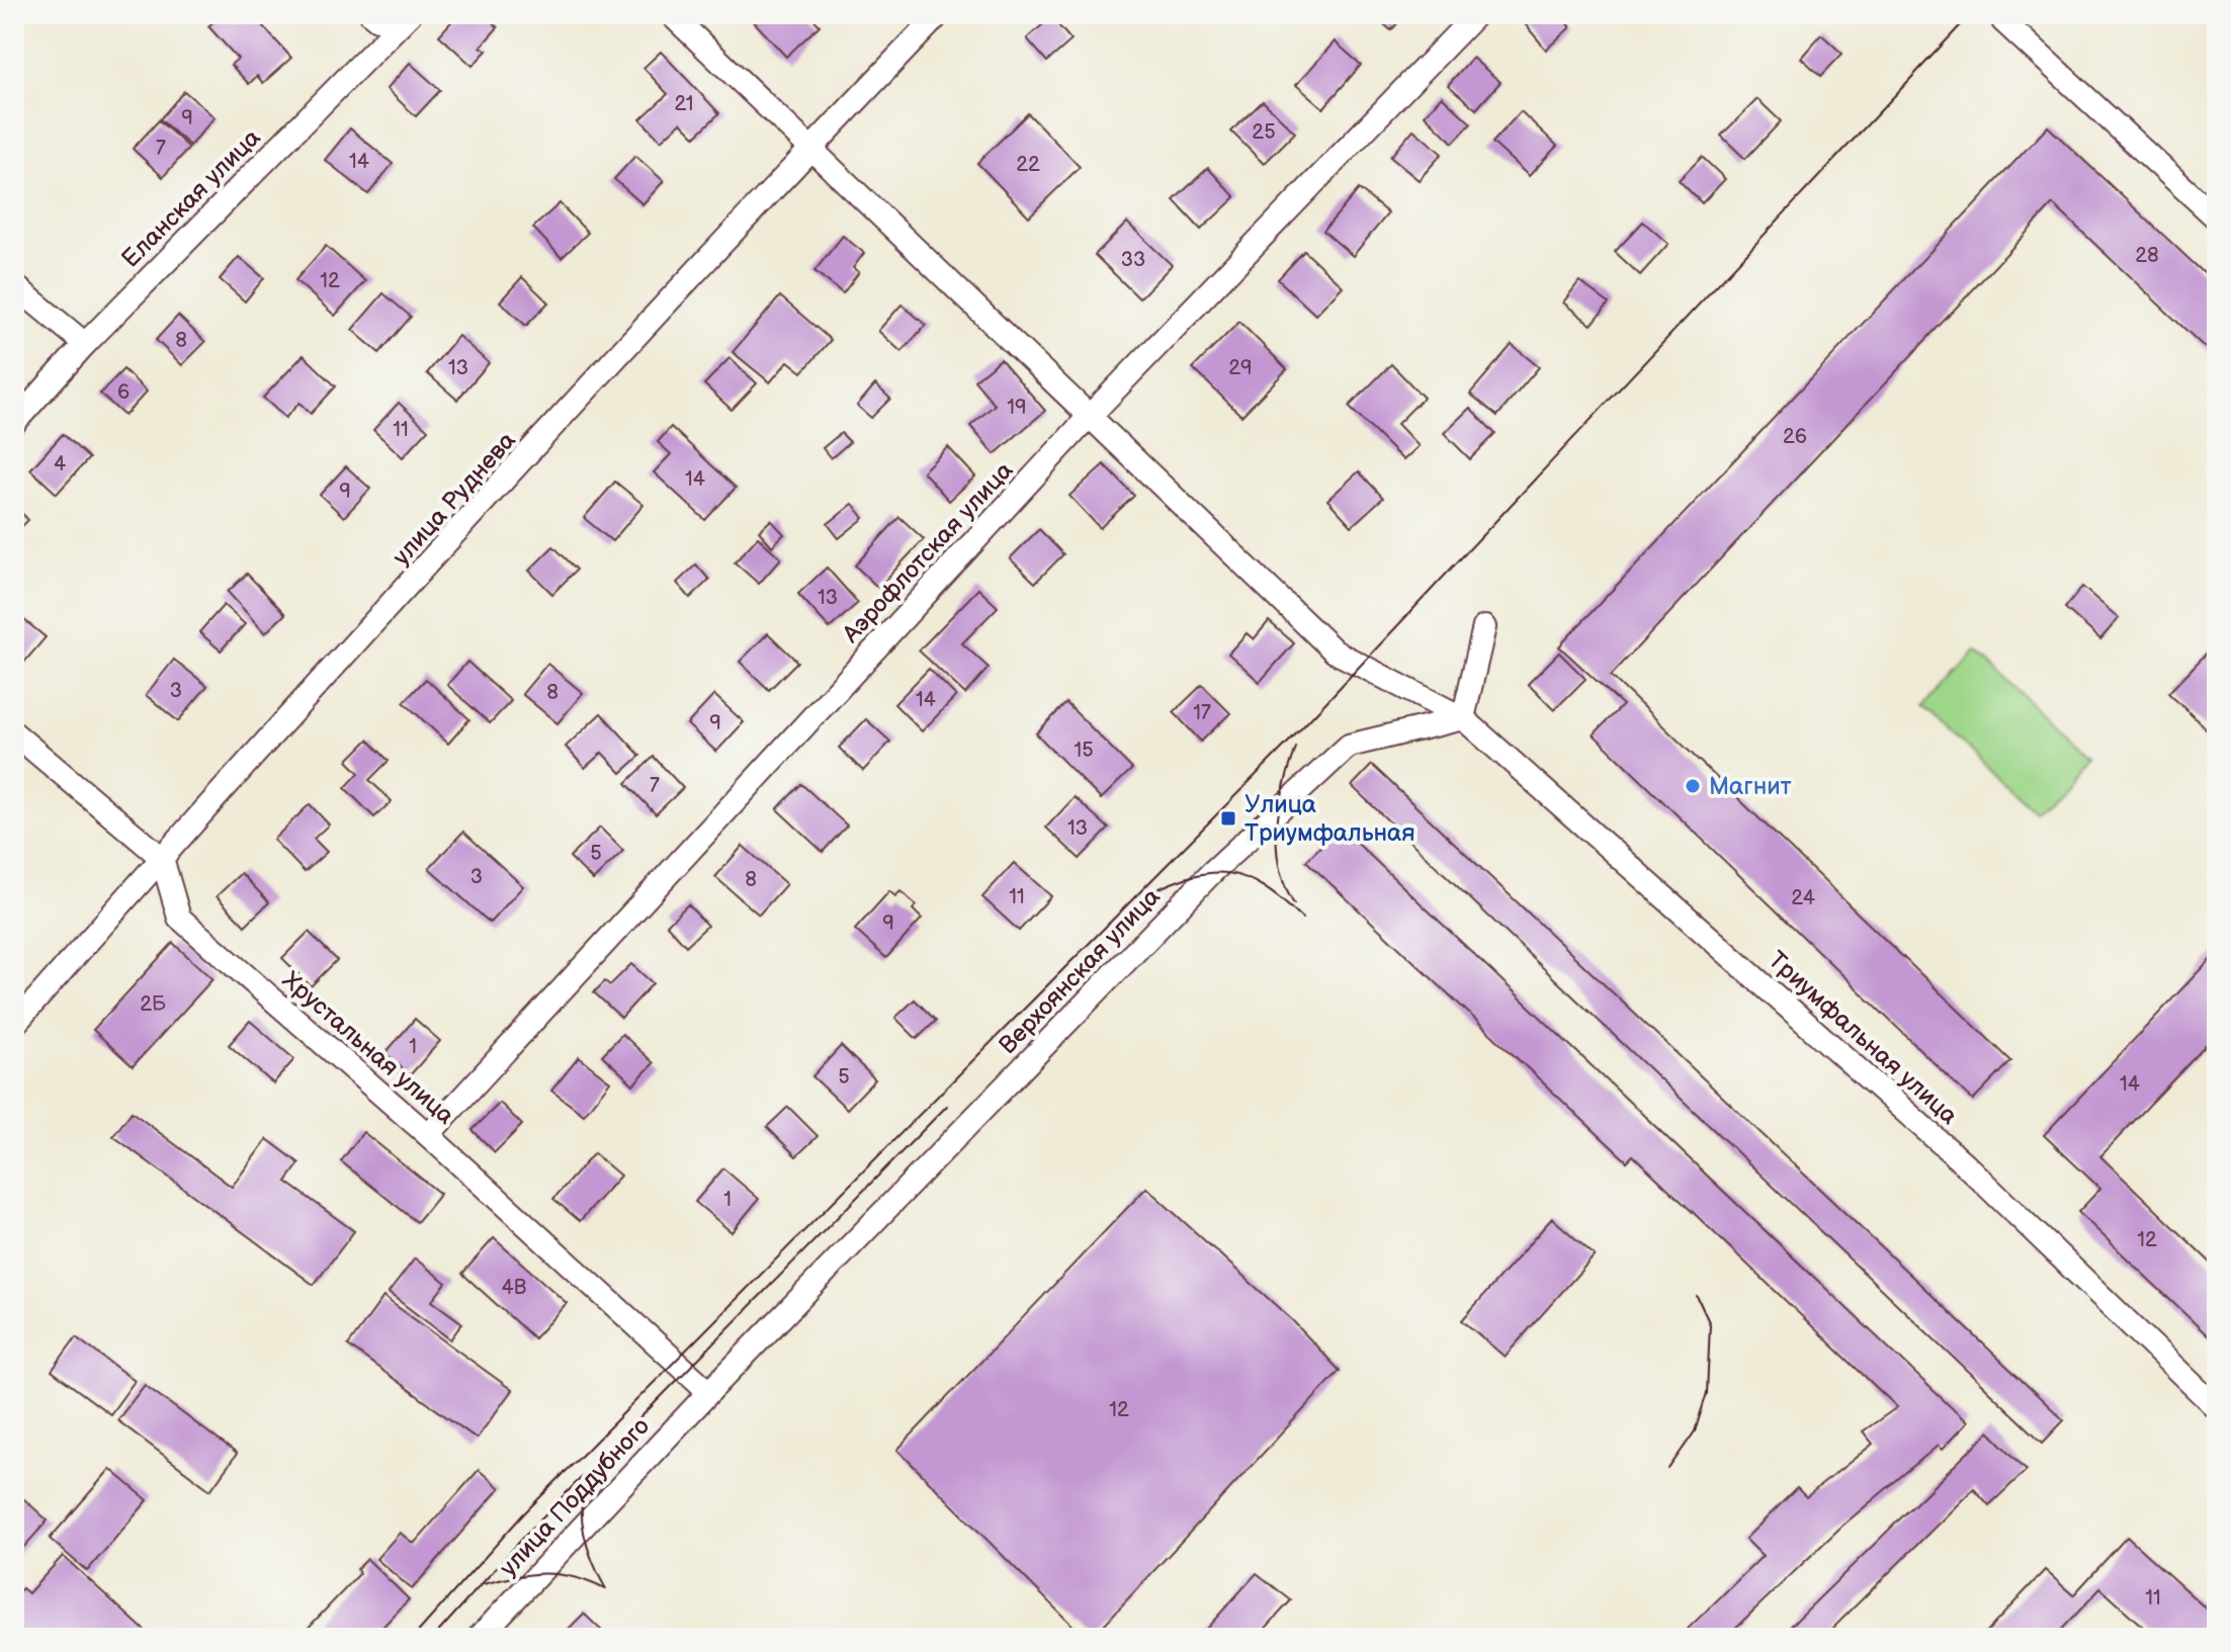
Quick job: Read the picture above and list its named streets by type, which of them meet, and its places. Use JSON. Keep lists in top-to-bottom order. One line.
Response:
{"streets":{"street":["Еланская улица","улица Руднева","Аэрофлотская улица","Верхоянская улица","Триумфальная улица","Хрустальная улица","улица Поддубного"]},"crossings":[["улица Руднева","Триумфальная улица"],["улица Руднева","Хрустальная улица"],["Аэрофлотская улица","Триумфальная улица"],["Аэрофлотская улица","Хрустальная улица"],["Верхоянская улица","Триумфальная улица"],["Верхоянская улица","Хрустальная улица"],["Верхоянская улица","улица Поддубного"],["Хрустальная улица","улица Поддубного"]],"places":{"other":["Магнит"],"transit":["Улица Триумфальная"]},"house_numbers":["21","9","25","7","14","22","28","33","12","8","13","29","6","19","11","26","4","14","9","13","3","8","14","17","9","15","7","13","5","3","8","11","24","9","2Б","1","5","14","1","12","4В","12","11"]}
